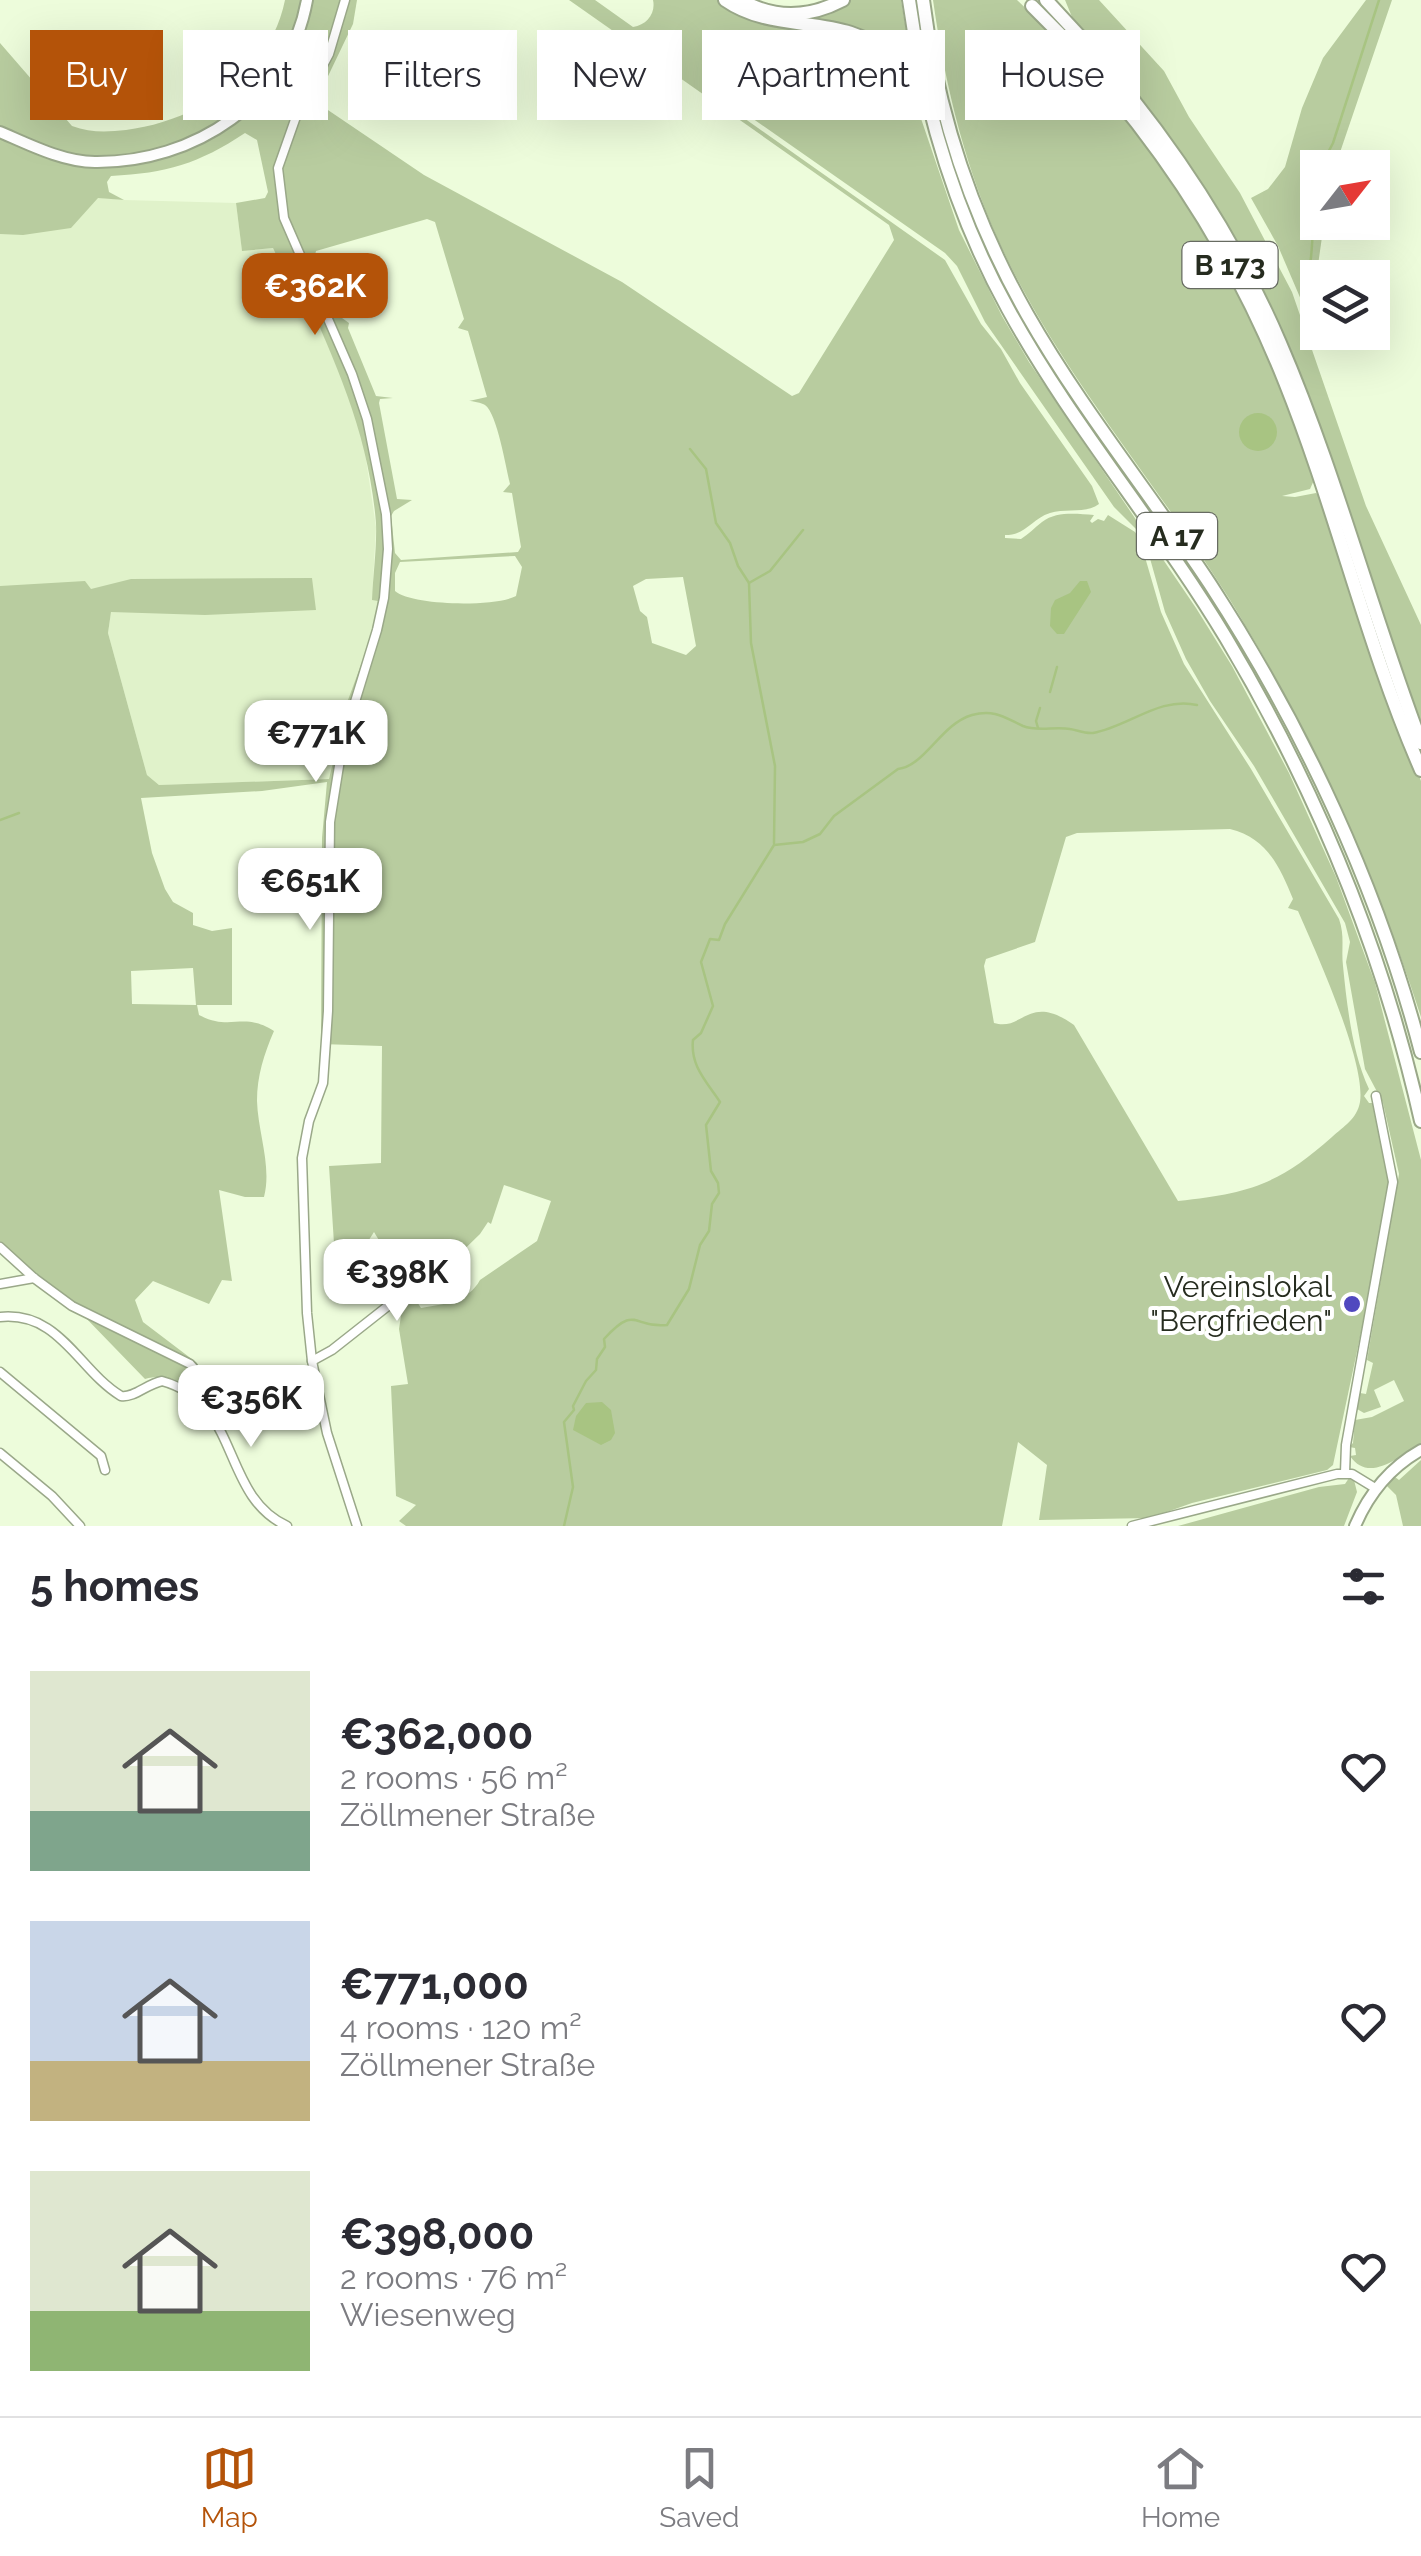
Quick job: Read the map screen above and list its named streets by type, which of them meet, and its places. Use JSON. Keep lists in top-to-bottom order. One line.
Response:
{"streets":{"highway":["B 173","A 17"]},"places":["Vereinslokal \"Bergfrieden\""],"north":"top right","page":{"chip":["Buy","Rent","Filters","New","Apartment","House"],"price":["€362K","€771K","€651K","€398K","€356K"],"heading":"5 homes","list":[{"name":"€362,000","note":"2 rooms · 56 m² · Zöllmener Straße"},{"name":"€771,000","note":"4 rooms · 120 m² · Zöllmener Straße"},{"name":"€398,000","note":"2 rooms · 76 m² · Wiesenweg"}],"tabs":["Map","Saved","Home"]}}
